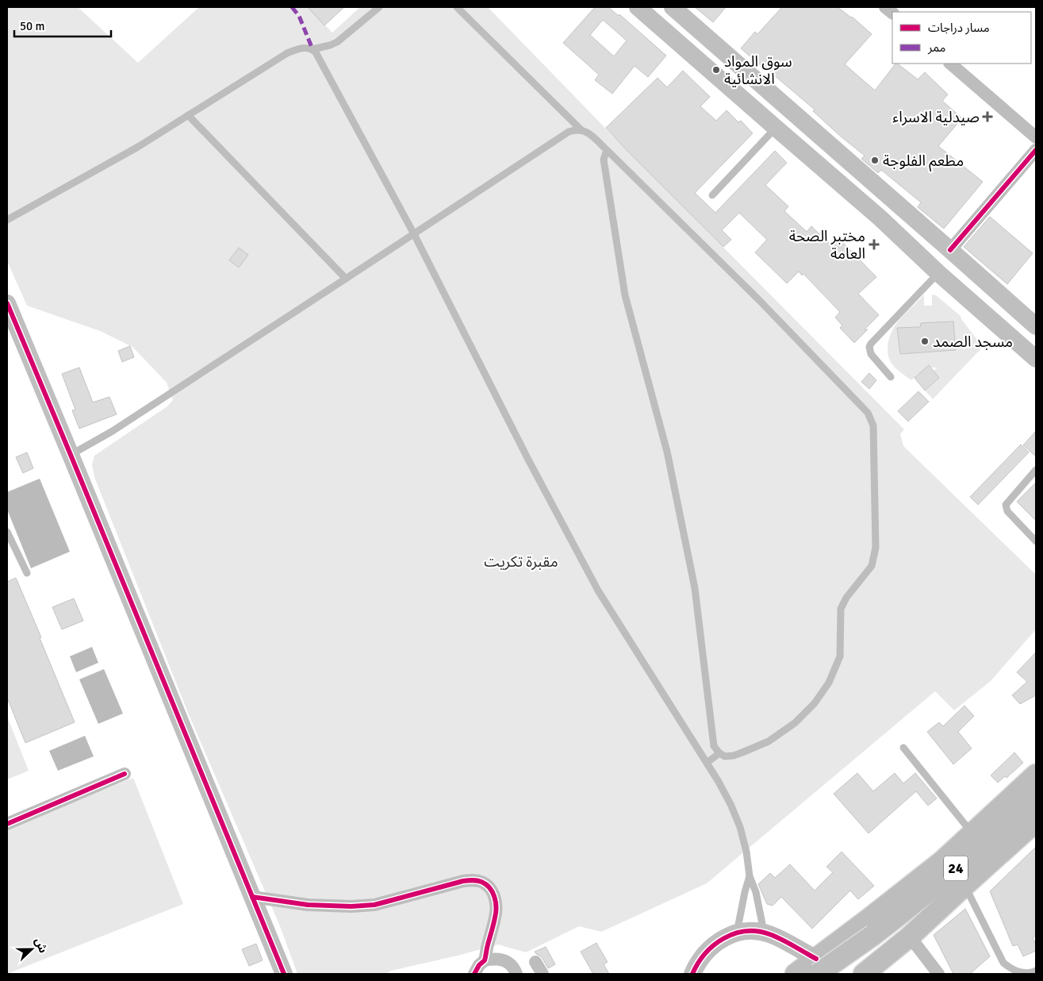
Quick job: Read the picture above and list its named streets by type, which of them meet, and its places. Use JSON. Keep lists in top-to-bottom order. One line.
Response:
{"streets":{"main road":["24"]},"parks":["مقبرة تكريت"],"places":{"other":["سوق المواد الانشائية","مطعم الفلوجة","مسجد الصمد"],"health":["صيدلية الاسراء","مختبر الصحة العامة"]},"legend":["مسار دراجات","ممر"],"scale_bar":"50 m","north":"right"}
